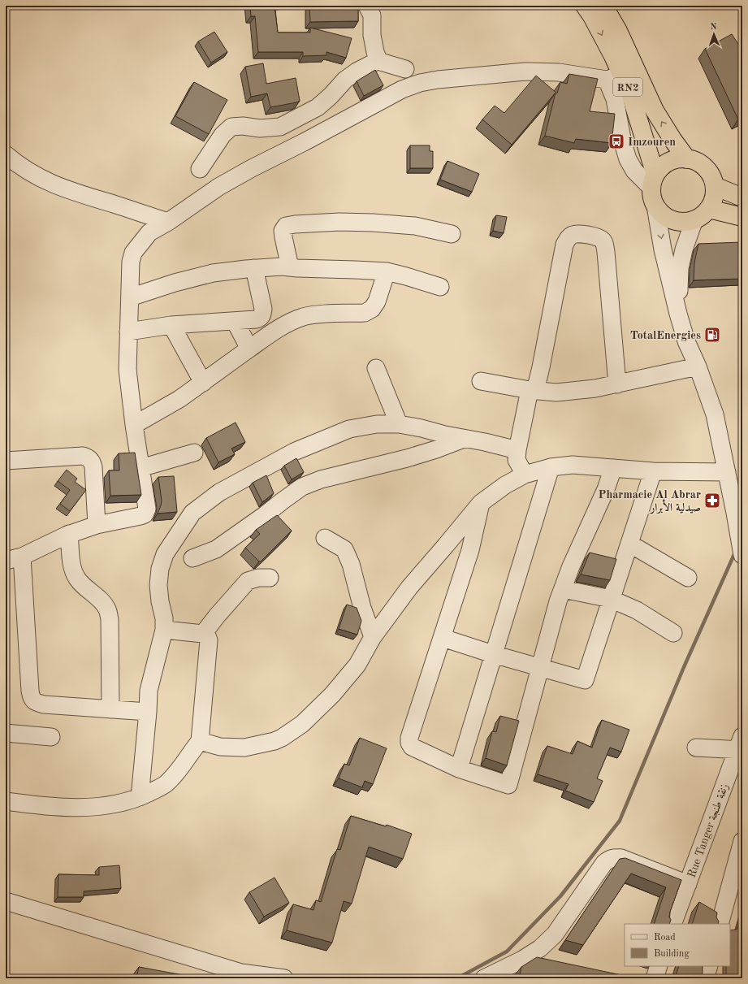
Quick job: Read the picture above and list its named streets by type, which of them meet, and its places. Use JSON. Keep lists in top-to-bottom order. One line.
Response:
{"streets":{"highway":["RN2"],"street":["Rue Tanger زنقة طنجة"]},"places":{"bus stop":["Imzouren"],"fuel station":["TotalEnergies"],"pharmacy":["Pharmacie Al Abrar صيدلية الأبرار"]},"legend":["Road","Building"],"north":"top"}
